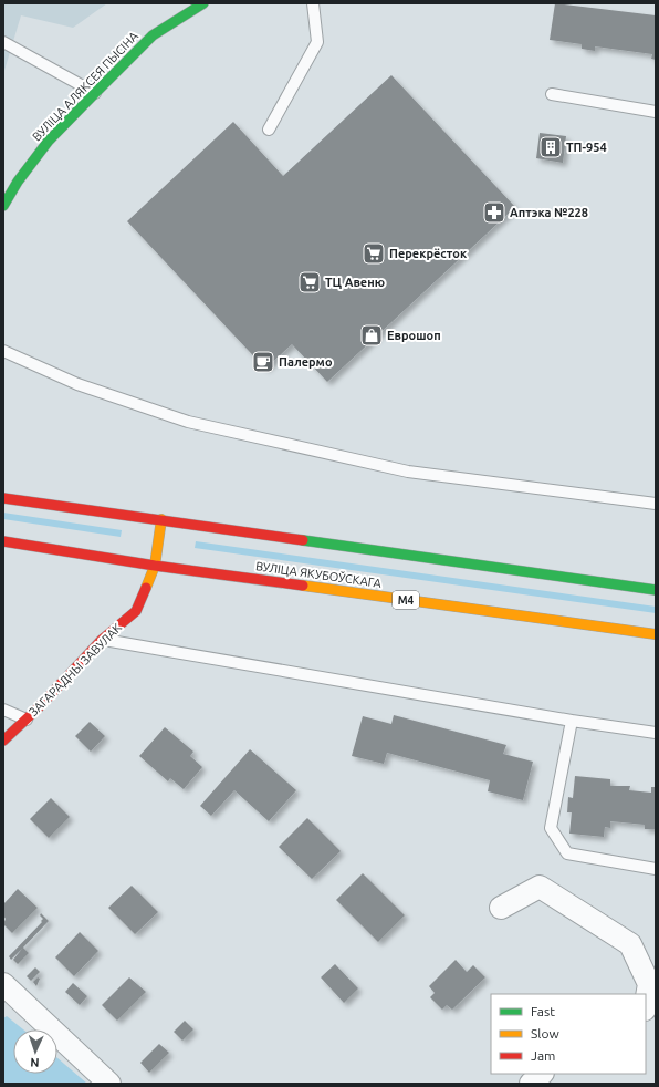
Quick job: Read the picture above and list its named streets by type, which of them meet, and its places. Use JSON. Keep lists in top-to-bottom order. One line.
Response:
{"streets":{"main road":["ВУЛІЦА АЛЯКСЕЯ ПЫСІНА","ВУЛІЦА ЯКУБОЎСКАГА","М4","ЗАГАРАДНЫ ЗАВУЛАК"]},"crossings":[["ВУЛІЦА ЯКУБОЎСКАГА","ЗАГАРАДНЫ ЗАВУЛАК"]],"places":{"building":["ТП-954"],"pharmacy":["Аптэка №228"],"supermarket":["Перекрёсток","ТЦ Авеню"],"shop":["Еврошоп"],"cafe":["Палермо"]},"legend":["Fast","Slow","Jam"],"north":"bottom"}
